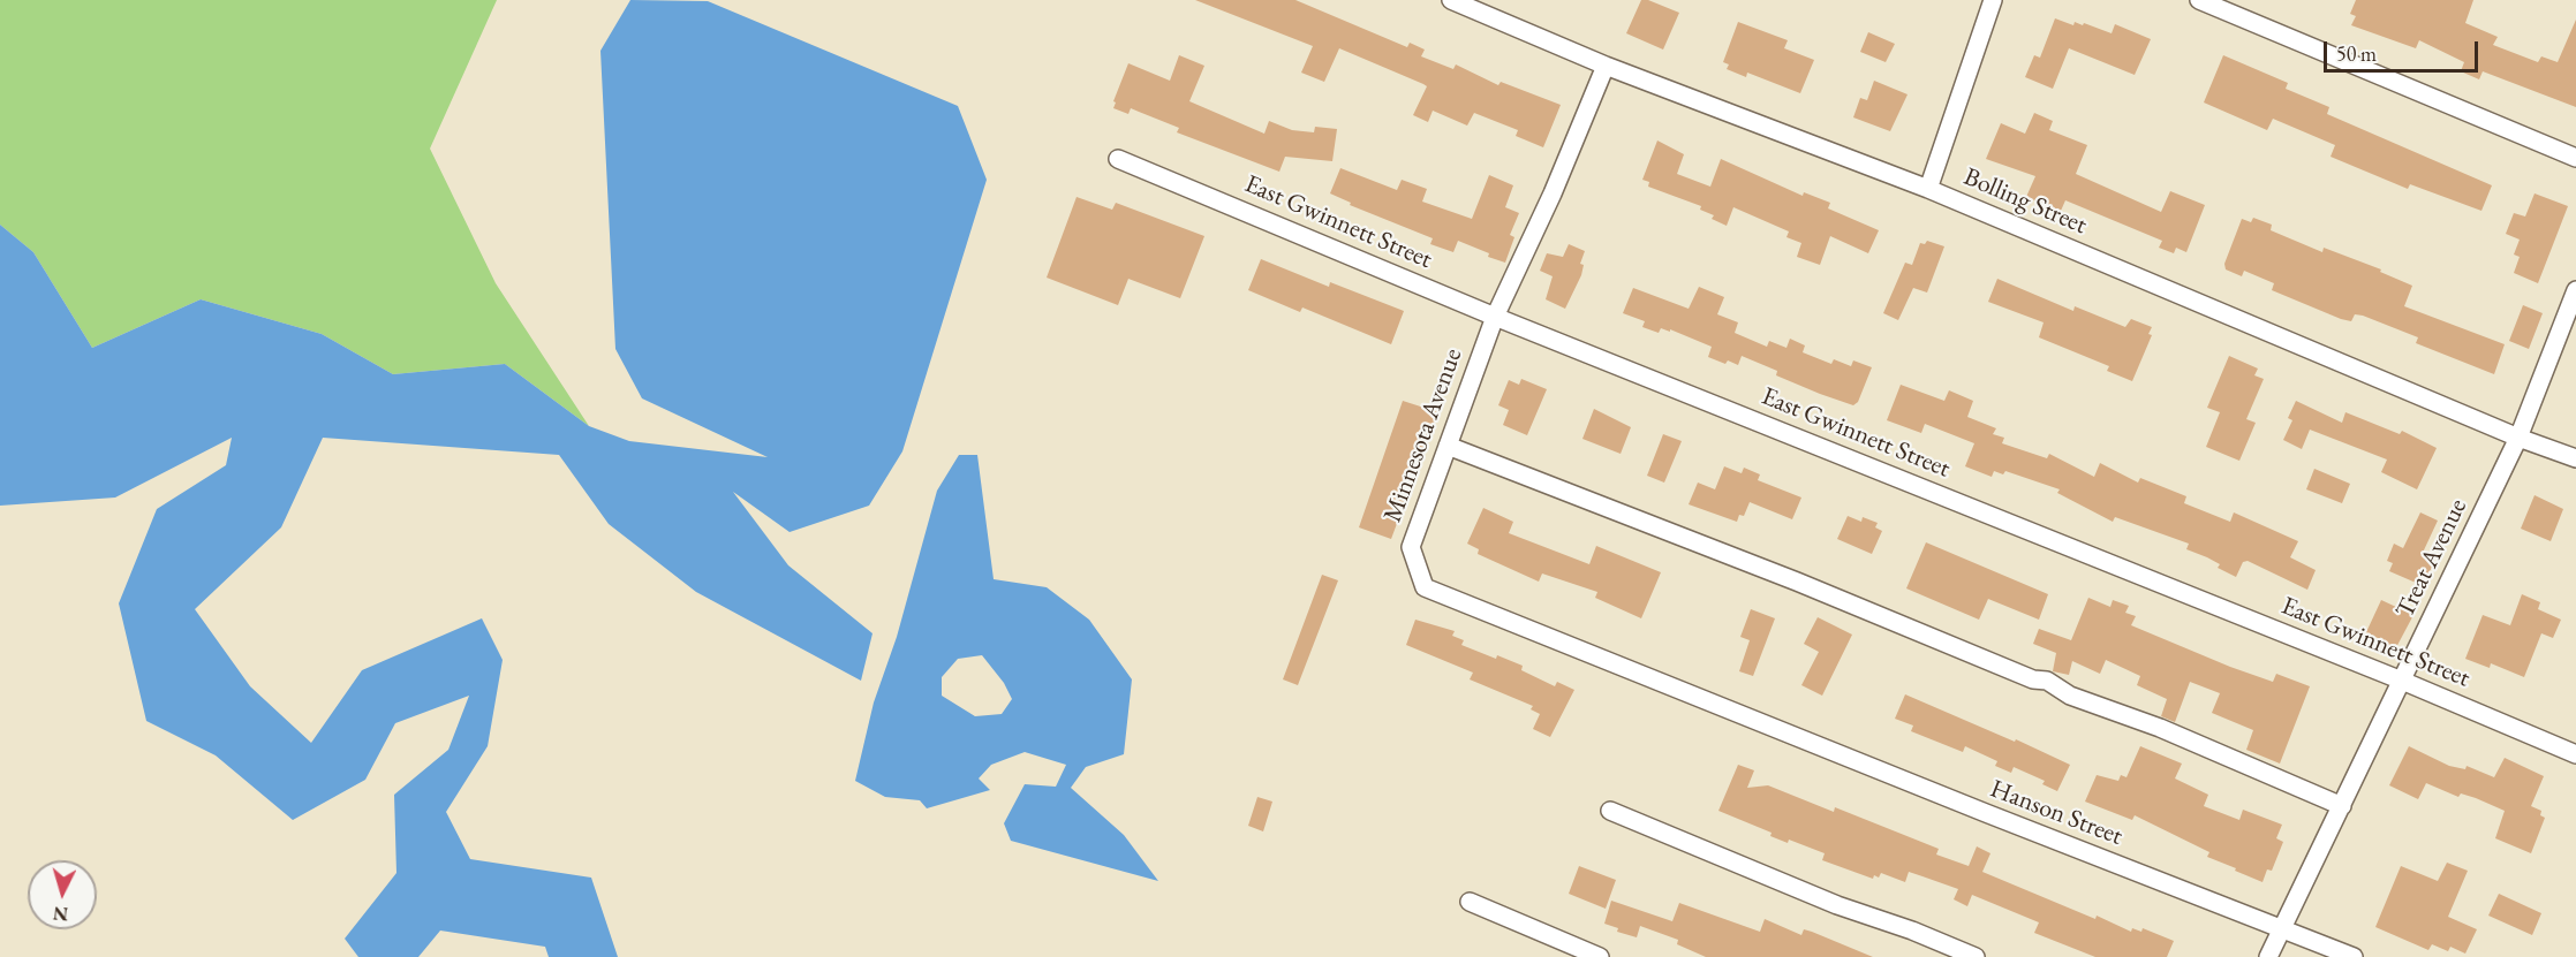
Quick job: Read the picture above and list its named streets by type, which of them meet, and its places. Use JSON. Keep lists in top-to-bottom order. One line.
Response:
{"streets":{"street":["Bolling Street","East Gwinnett Street","Minnesota Avenue","Treat Avenue","Hanson Street"]},"crossings":[["Bolling Street","Minnesota Avenue"],["Bolling Street","Treat Avenue"],["East Gwinnett Street","Minnesota Avenue"],["East Gwinnett Street","Treat Avenue"],["Minnesota Avenue","Hanson Street"],["Treat Avenue","Hanson Street"]],"scale_bar":"50 m","north":"bottom"}
